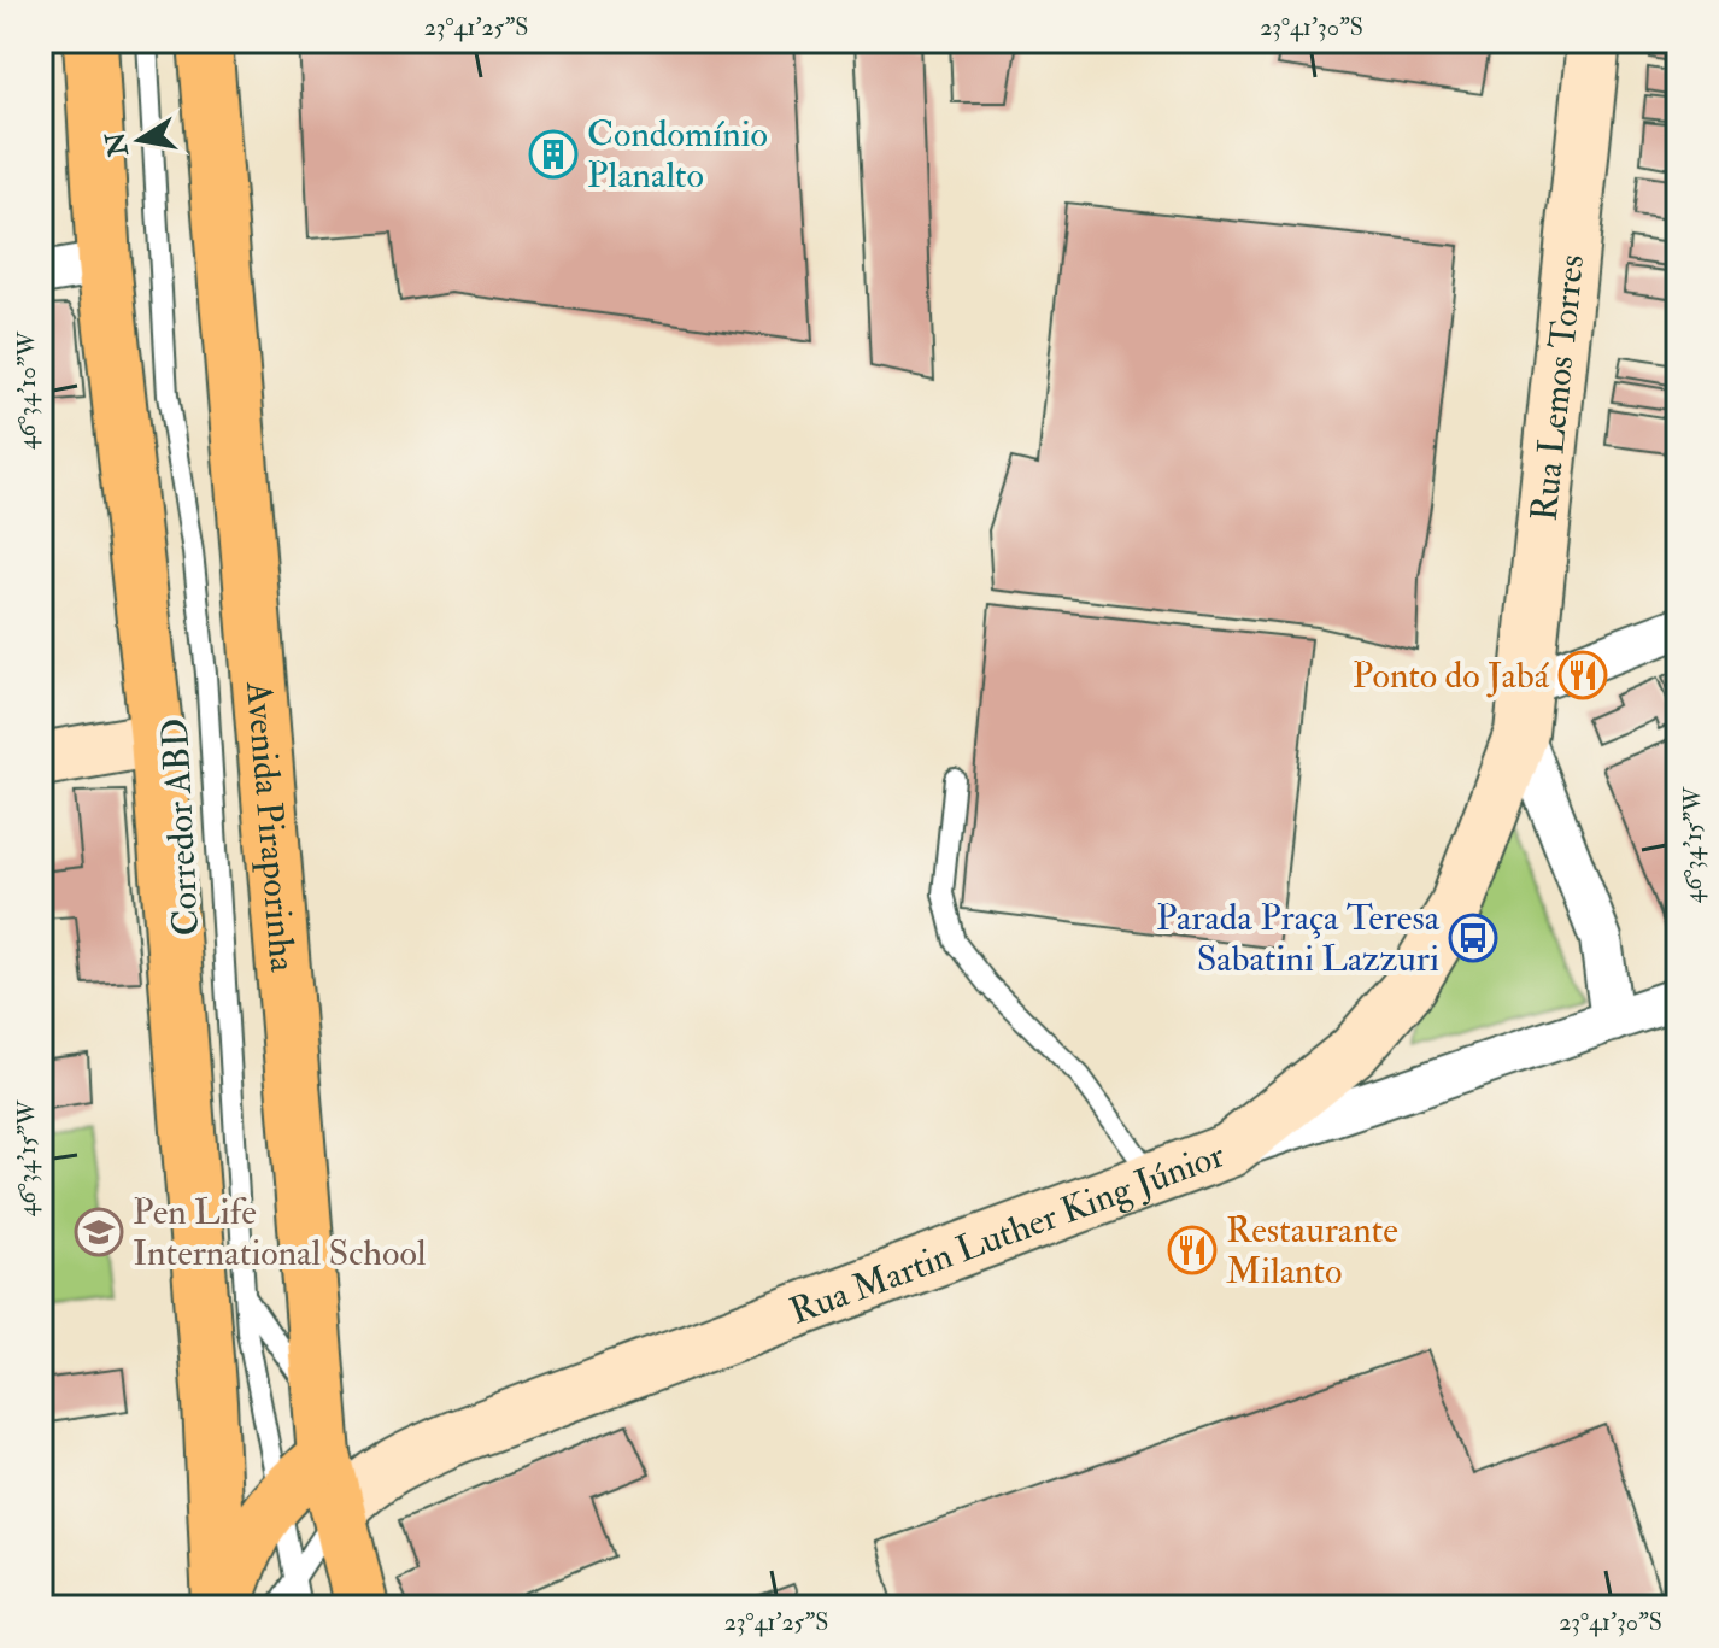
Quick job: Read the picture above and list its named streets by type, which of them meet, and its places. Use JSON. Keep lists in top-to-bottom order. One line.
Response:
{"streets":{"main road":["Avenida Piraporinha"],"street":["Rua Lemos Torres","Rua Martin Luther King Júnior"],"lane":["Corredor ABD"]},"crossings":[["Rua Lemos Torres","Rua Martin Luther King Júnior"],["Avenida Piraporinha","Rua Martin Luther King Júnior"]],"places":{"building":["Condomínio Planalto"],"restaurant":["Ponto do Jabá","Restaurante Milanto"],"bus stop":["Parada Praça Teresa Sabatini Lazzuri"],"school or university":["Pen Life International School"]},"north":"left","coordinates":["23°41'25\"S","23°41'30\"S","46°34'10\"W","46°34'15\"W"]}
